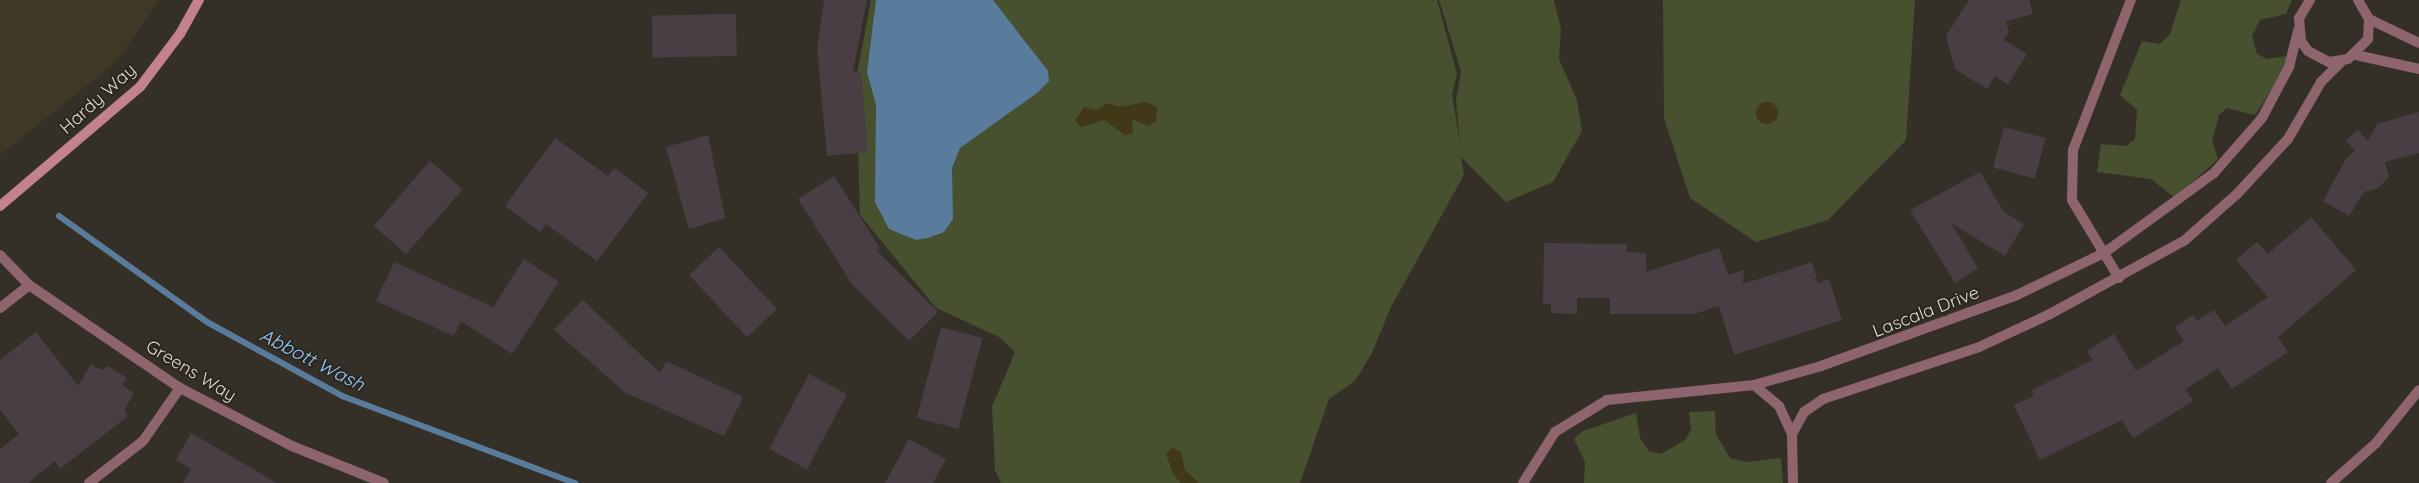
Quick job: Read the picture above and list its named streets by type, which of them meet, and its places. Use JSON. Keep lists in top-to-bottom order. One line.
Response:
{"streets":{"main road":["Hardy Way"],"street":["Lascala Drive","Greens Way"]},"water":["Abbott Wash"]}
